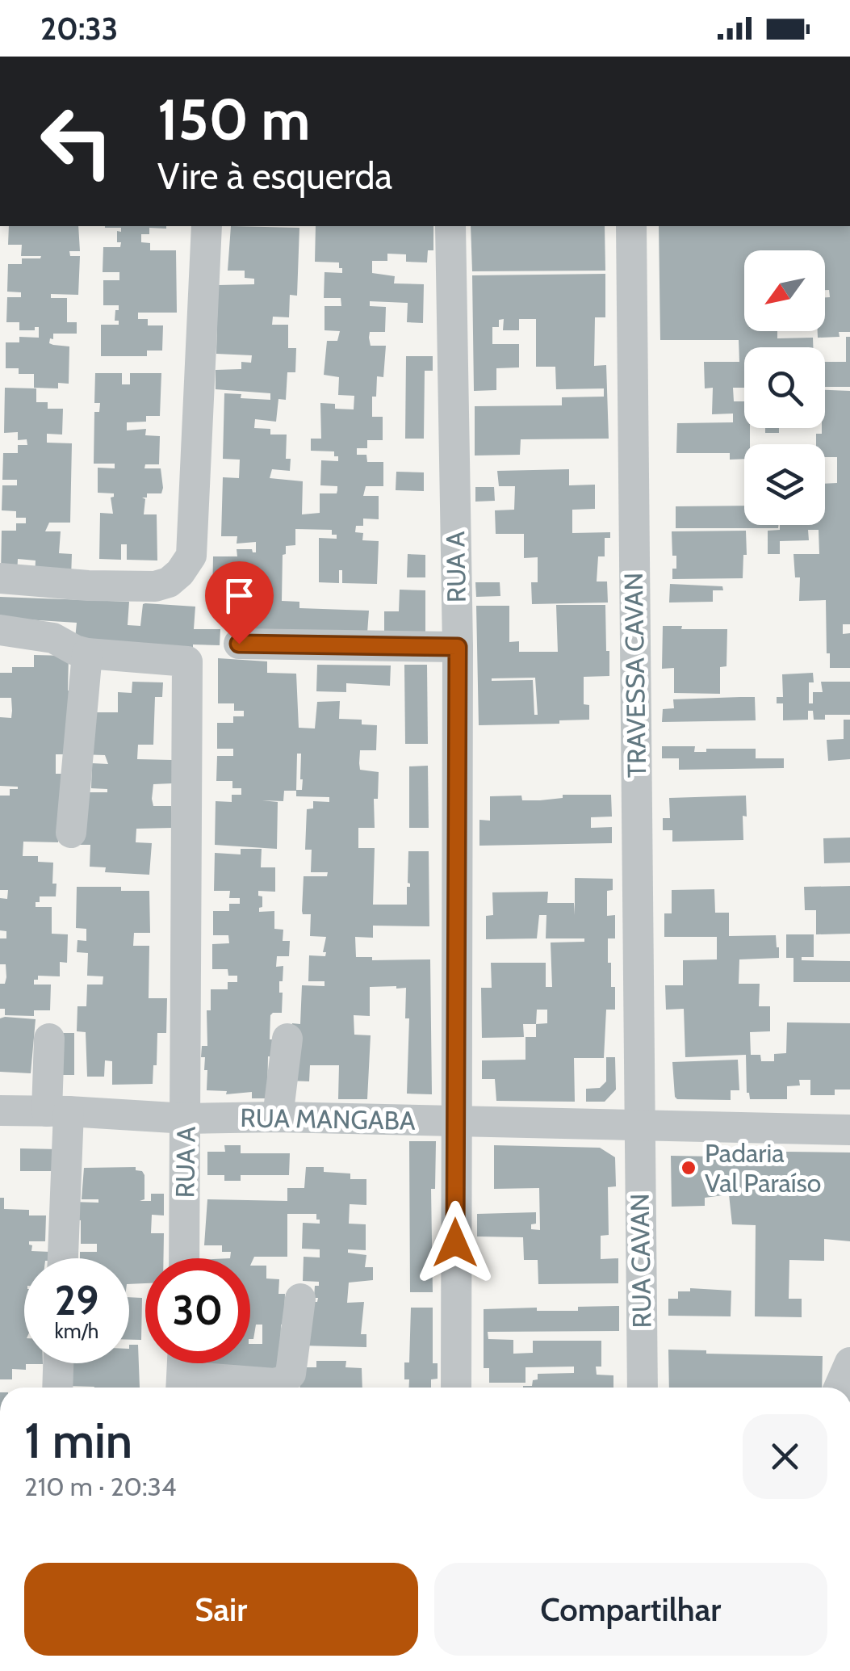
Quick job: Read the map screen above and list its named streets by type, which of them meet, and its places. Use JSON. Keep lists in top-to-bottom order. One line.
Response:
{"streets":{"street":["RUA A","TRAVESSA CAVAN","RUA MANGABA","RUA CAVAN"]},"crossings":[["RUA A","RUA MANGABA"],["TRAVESSA CAVAN","RUA MANGABA"],["TRAVESSA CAVAN","RUA CAVAN"],["RUA MANGABA","RUA CAVAN"]],"places":["Padaria Val Paraíso"],"north":"bottom left","page":{"status":"20:33","turn":["150 m","Vire à esquerda"],"speed":"29 km/h","limit":"30","heading":["1 min","210 m · 20:34"],"buttons":["Sair","Compartilhar"]}}
